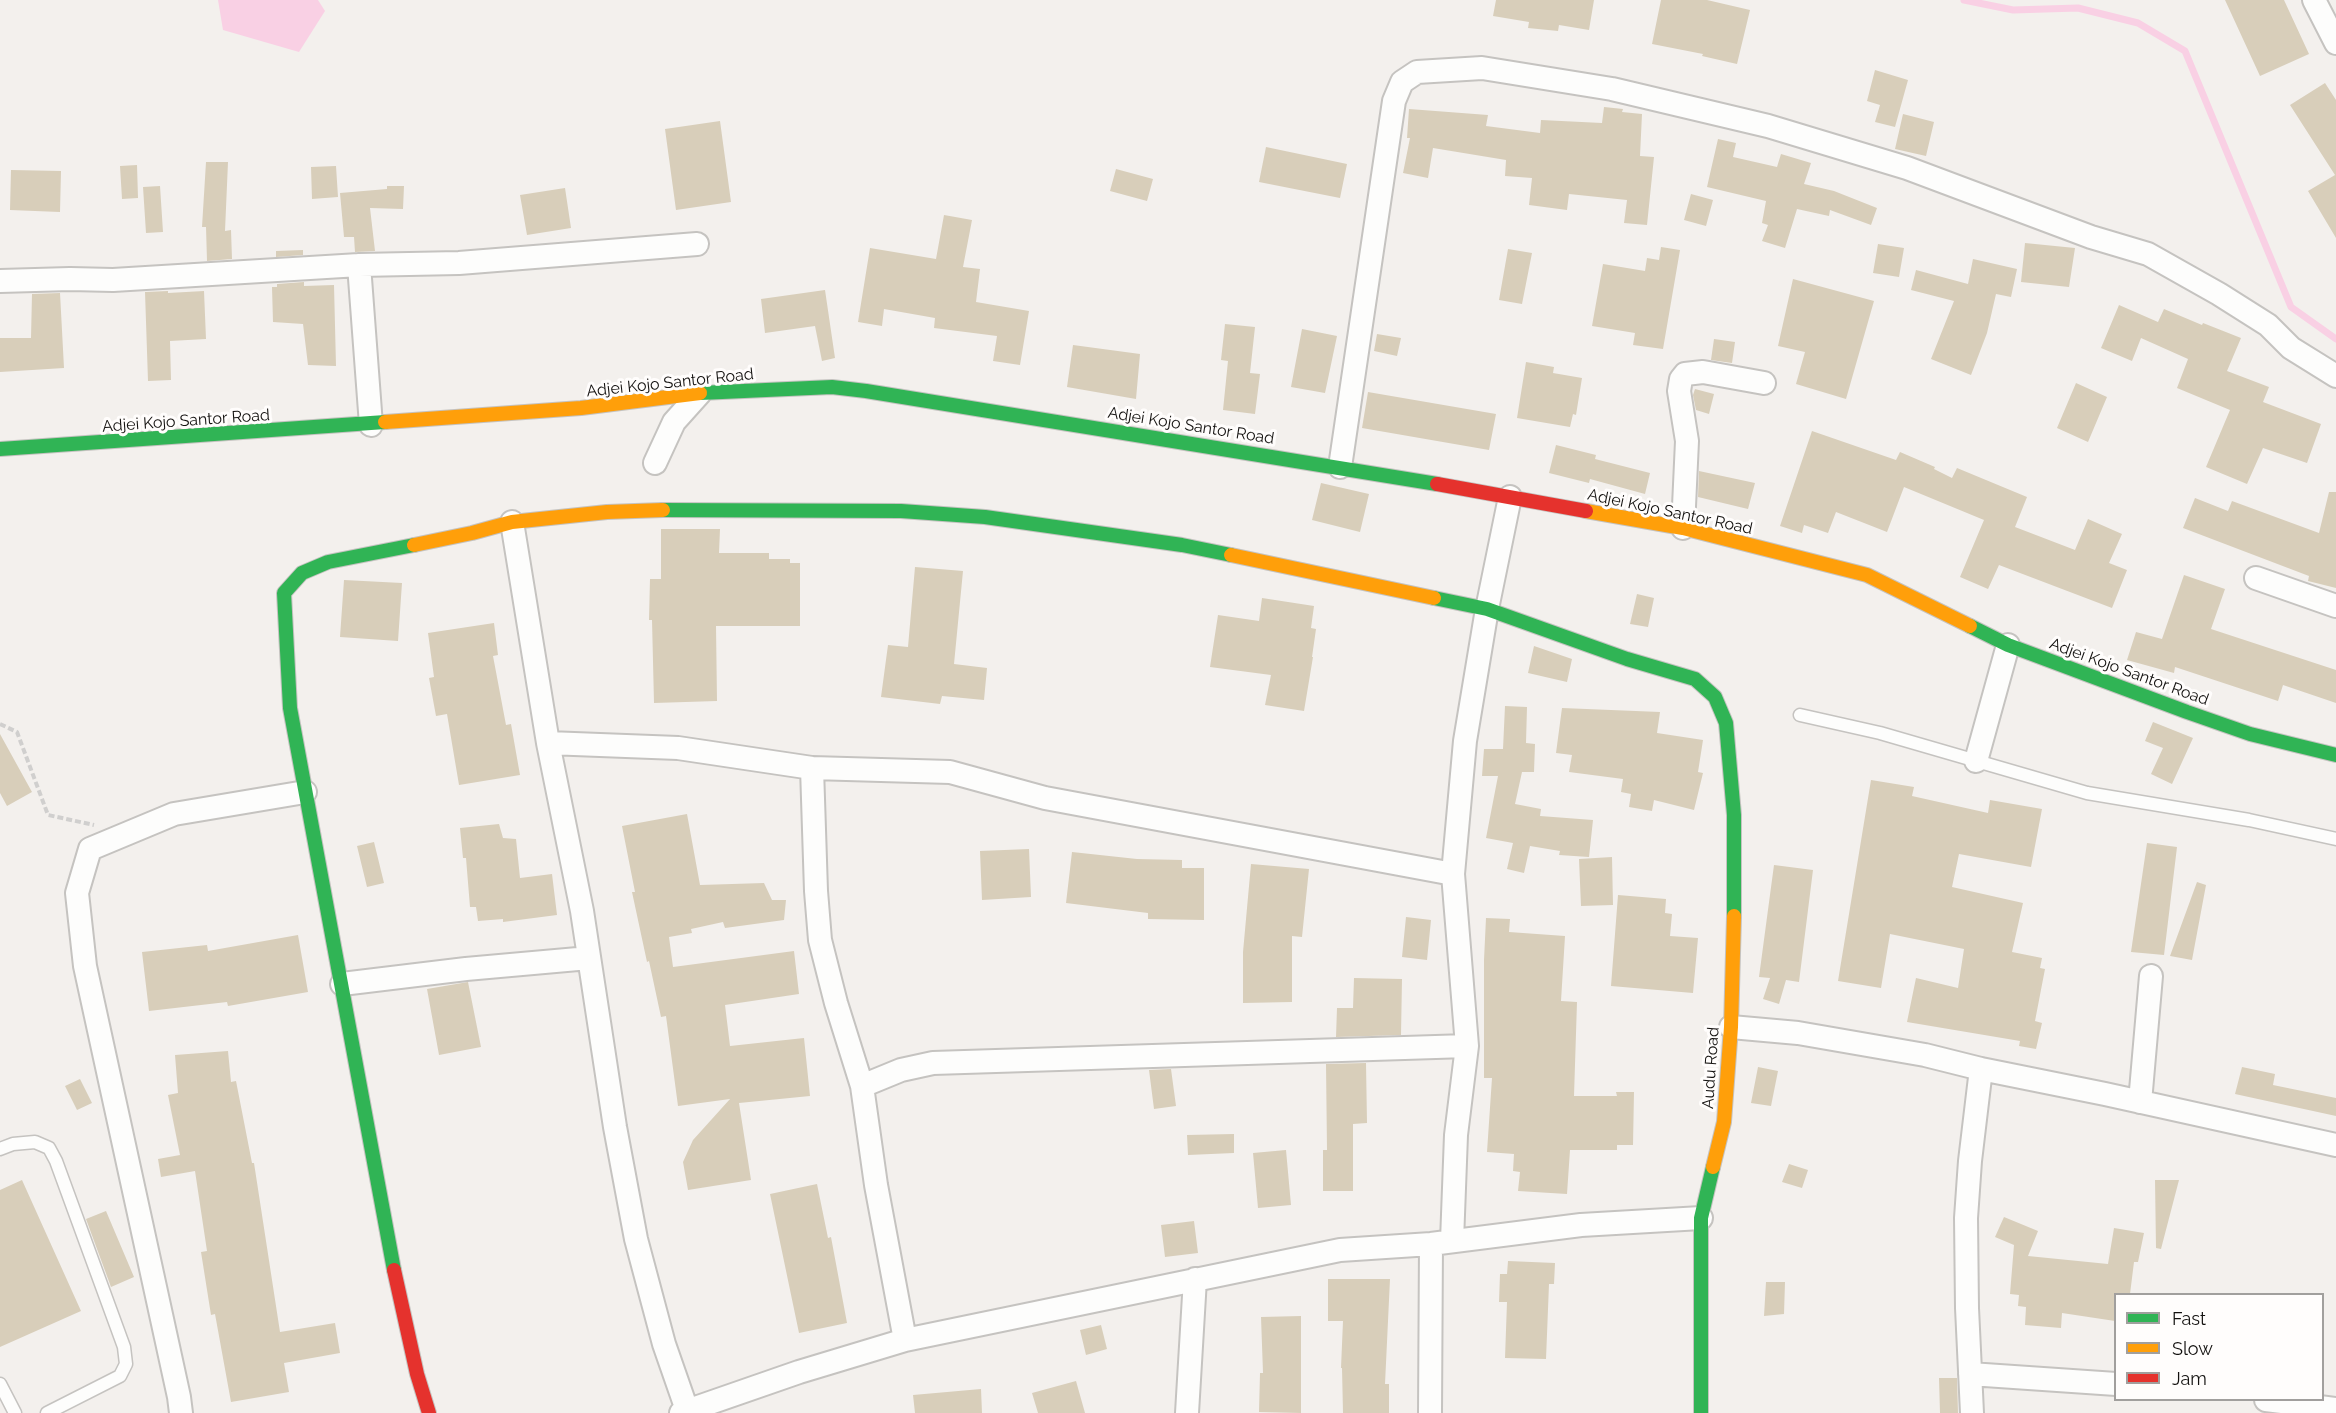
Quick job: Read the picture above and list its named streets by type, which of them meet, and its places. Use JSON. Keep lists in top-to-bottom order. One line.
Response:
{"streets":{"street":["Adjei Kojo Santor Road","Audu Road"]},"legend":["Fast","Slow","Jam"]}
